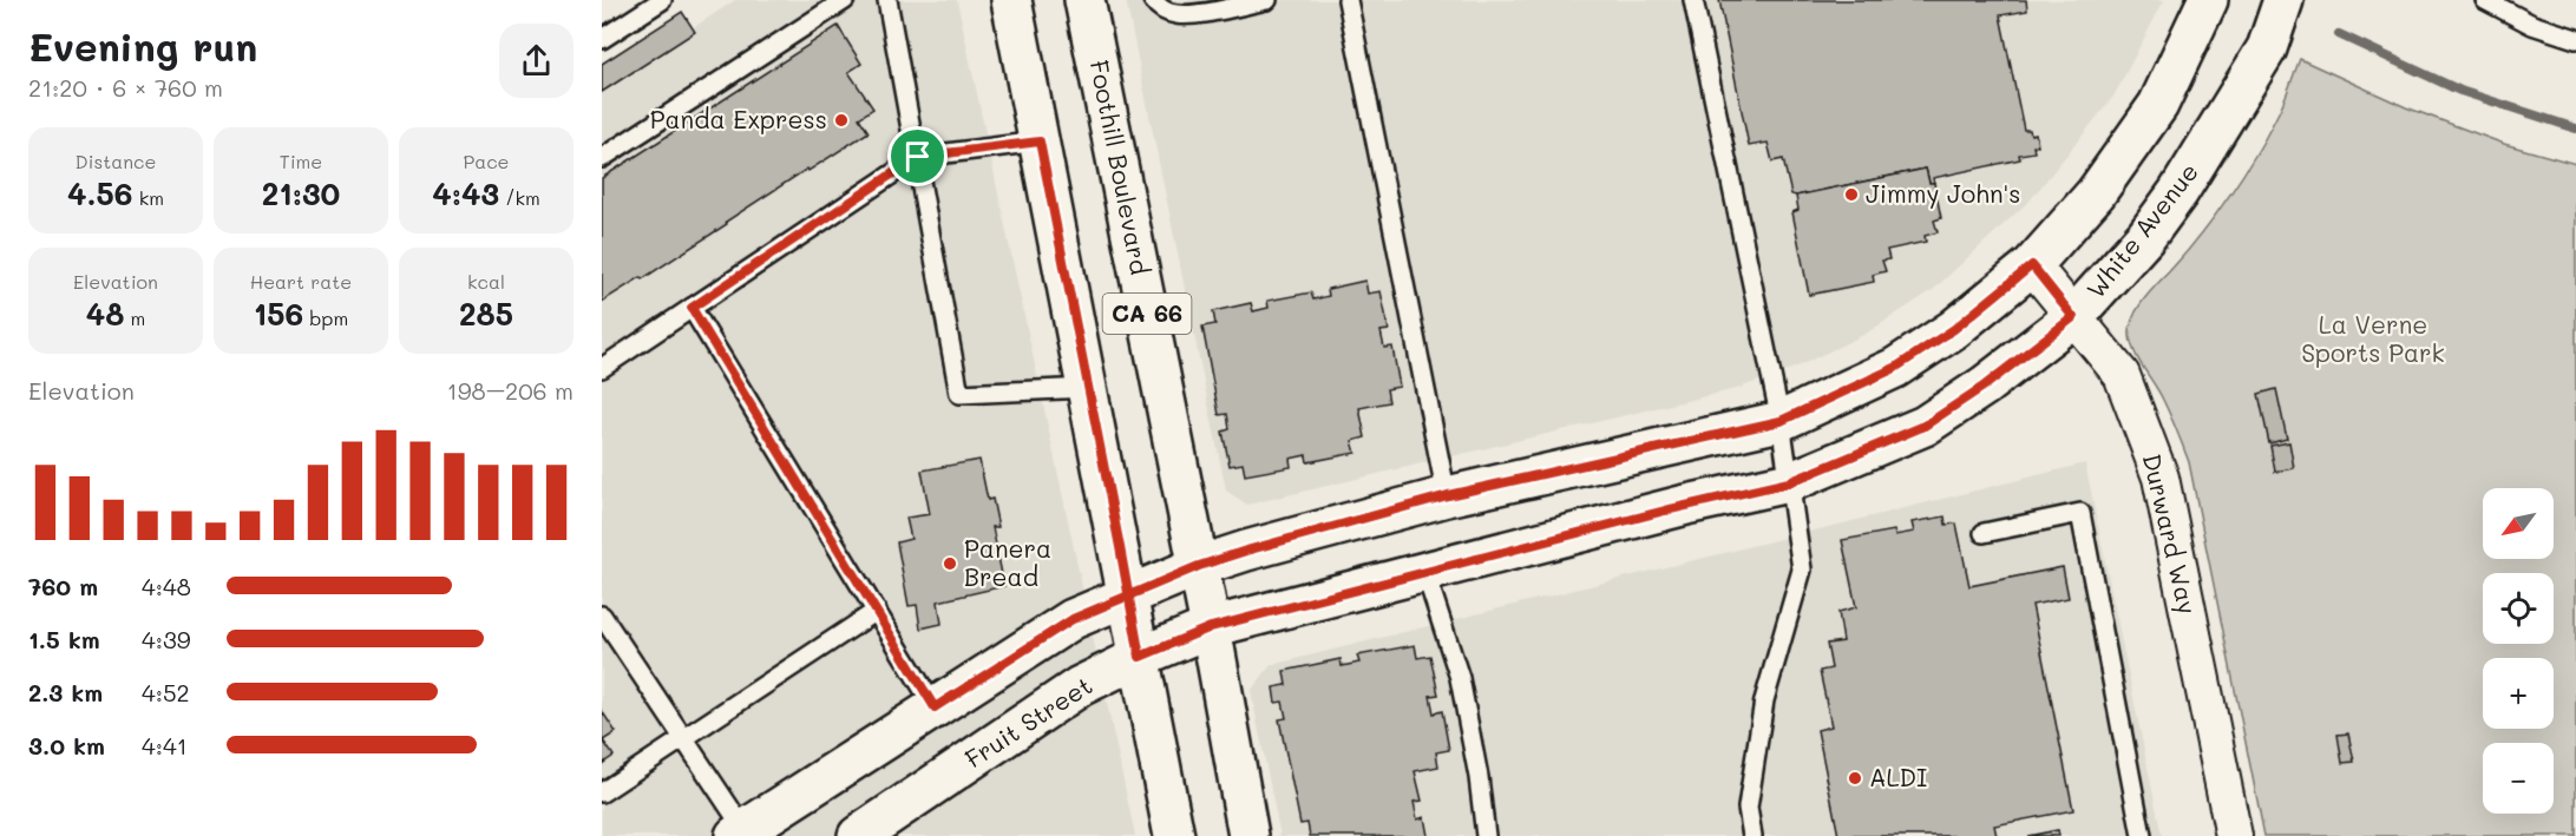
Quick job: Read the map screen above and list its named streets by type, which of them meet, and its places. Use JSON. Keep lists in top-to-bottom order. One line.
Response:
{"streets":{"main road":["Foothill Boulevard","White Avenue","CA 66","Fruit Street"],"street":["Durward Way"]},"crossings":[["Foothill Boulevard","White Avenue"],["Foothill Boulevard","Fruit Street"],["White Avenue","Durward Way"],["White Avenue","Fruit Street"],["CA 66","Fruit Street"]],"parks":["La Verne Sports Park"],"places":["Panda Express","Jimmy John's","Panera Bread","ALDI"],"north":"bottom left","page":{"heading":["Evening run","21:20 · 6 × 760 m"],"stats":[["Distance","4.56 km"],["Time","21:30"],["Pace","4:43 /km"],["Elevation","48 m"],["Heart rate","156 bpm"],["kcal","285"]],"chart":["Elevation","198–206 m"],"map_buttons":["+","−"],"list":[{"name":"760 m","note":"4:48"},{"name":"1.5 km","note":"4:39"},{"name":"2.3 km","note":"4:52"},{"name":"3.0 km","note":"4:41"}]}}
